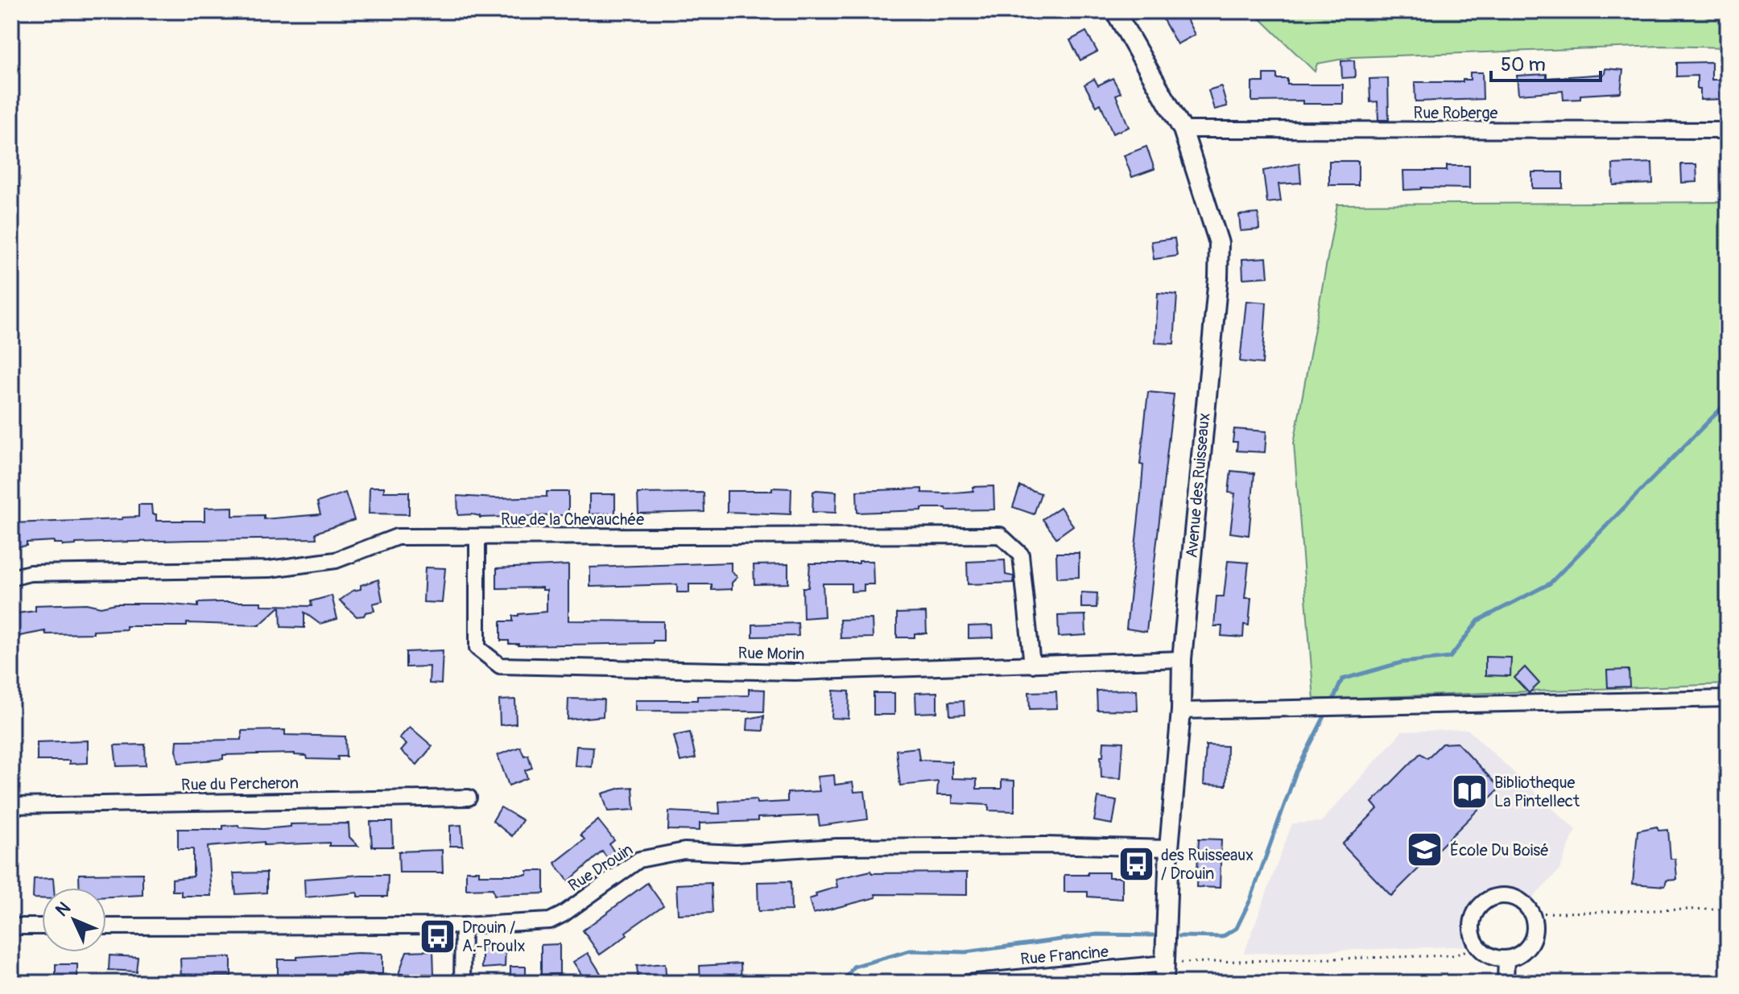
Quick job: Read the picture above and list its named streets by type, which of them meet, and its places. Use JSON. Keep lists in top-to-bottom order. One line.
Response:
{"streets":{"street":["Rue Roberge","Avenue des Ruisseaux","Rue de la Chevauchée","Rue Morin","Rue du Percheron","Rue Drouin","Rue Francine"]},"crossings":[["Rue Roberge","Avenue des Ruisseaux"],["Avenue des Ruisseaux","Rue Morin"],["Avenue des Ruisseaux","Rue Drouin"],["Avenue des Ruisseaux","Rue Francine"],["Rue de la Chevauchée","Rue Morin"]],"places":{"library":["Bibliotheque La Pintellect"],"school or university":["École Du Boisé"],"bus stop":["des Ruisseaux / Drouin","Drouin / A.-Proulx"]},"scale_bar":"50 m","north":"top left"}
